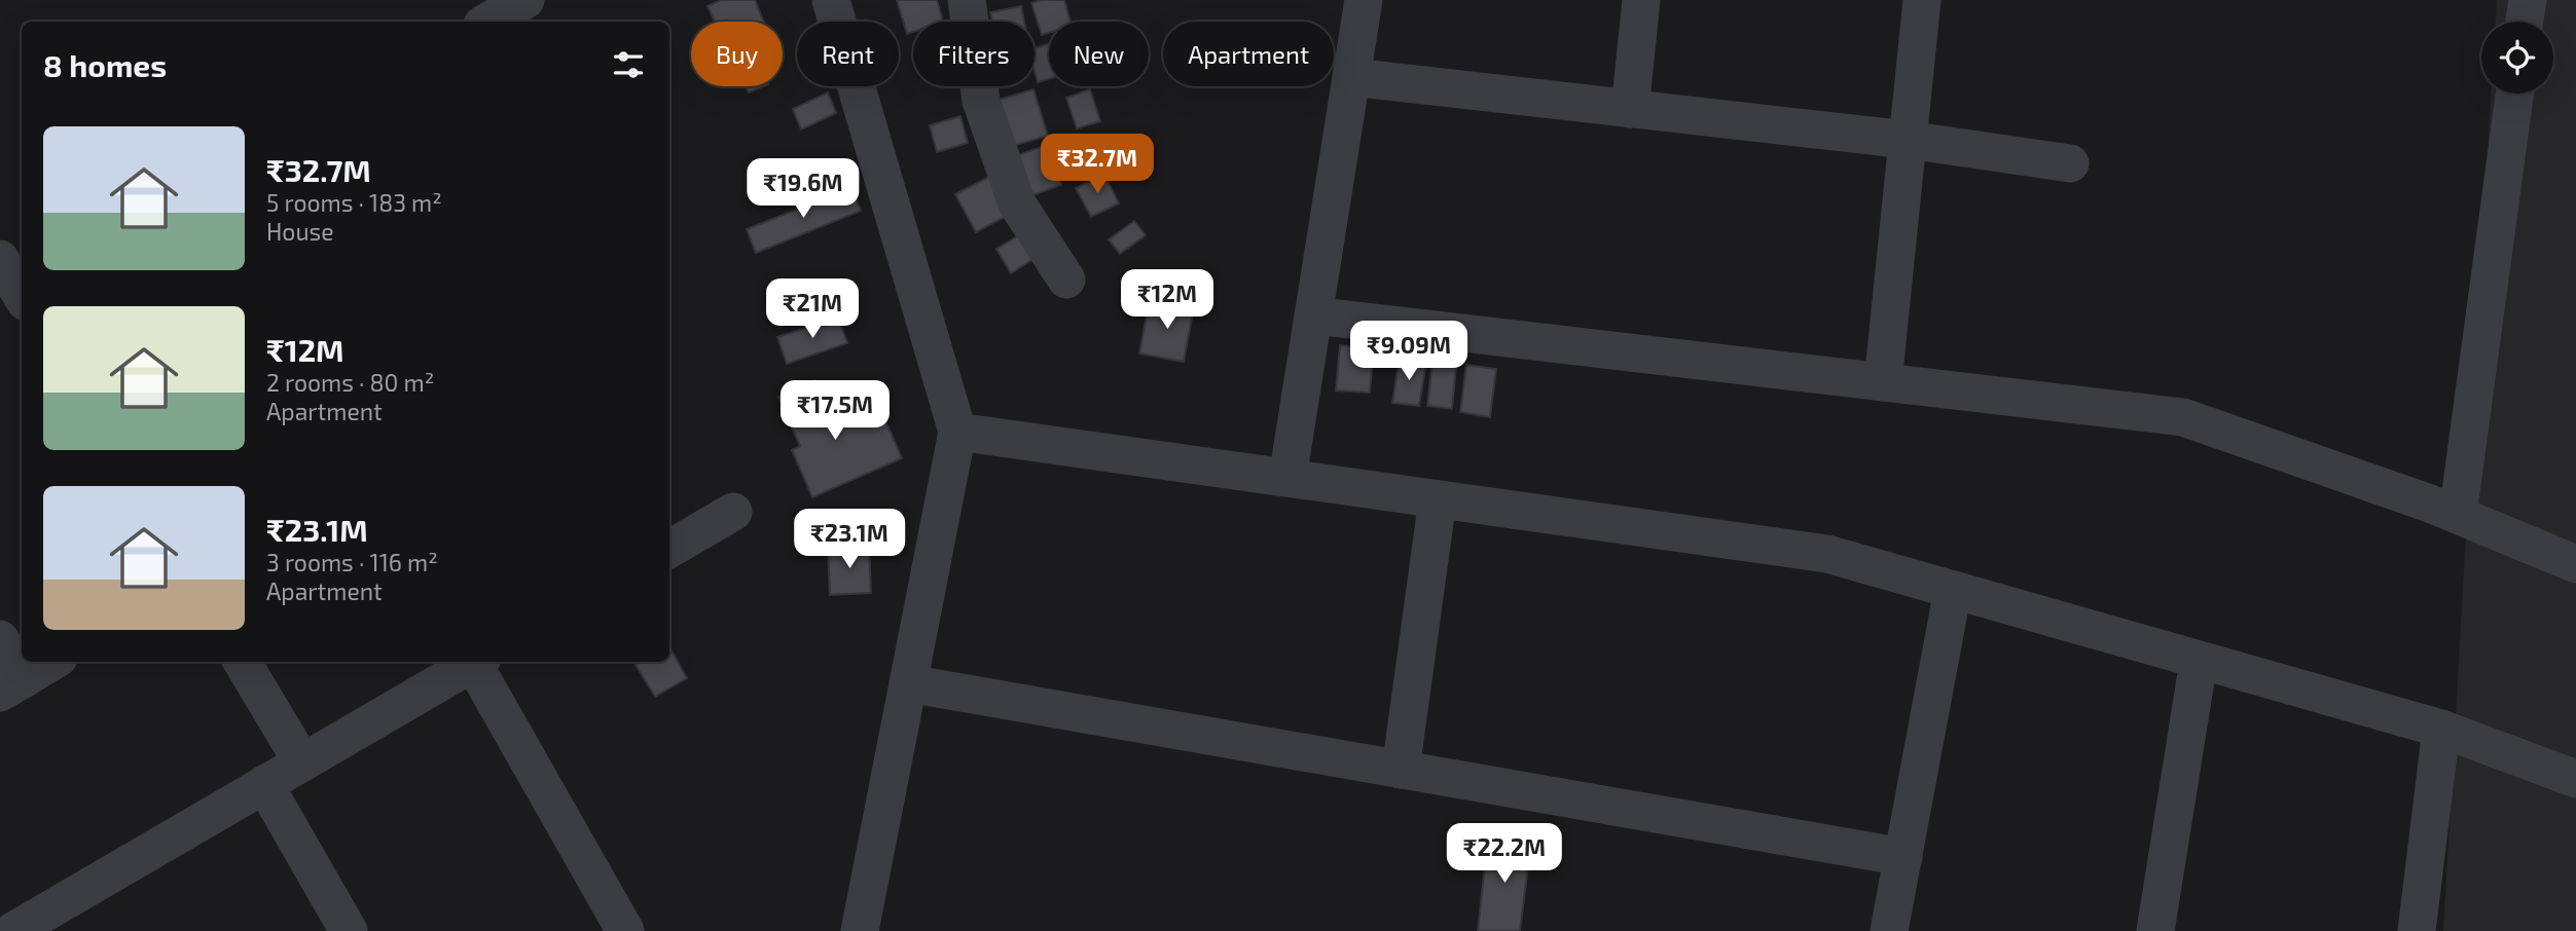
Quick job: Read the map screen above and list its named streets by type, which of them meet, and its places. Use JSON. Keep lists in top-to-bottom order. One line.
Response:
{"page":{"chip":["Buy","Rent","Filters","New","Apartment"],"heading":"8 homes","list":[{"name":"₹32.7M","note":"5 rooms · 183 m² · House"},{"name":"₹12M","note":"2 rooms · 80 m² · Apartment"},{"name":"₹23.1M","note":"3 rooms · 116 m² · Apartment"}],"price":["₹32.7M","₹19.6M","₹12M","₹21M","₹9.09M","₹17.5M","₹23.1M","₹22.2M"]}}
